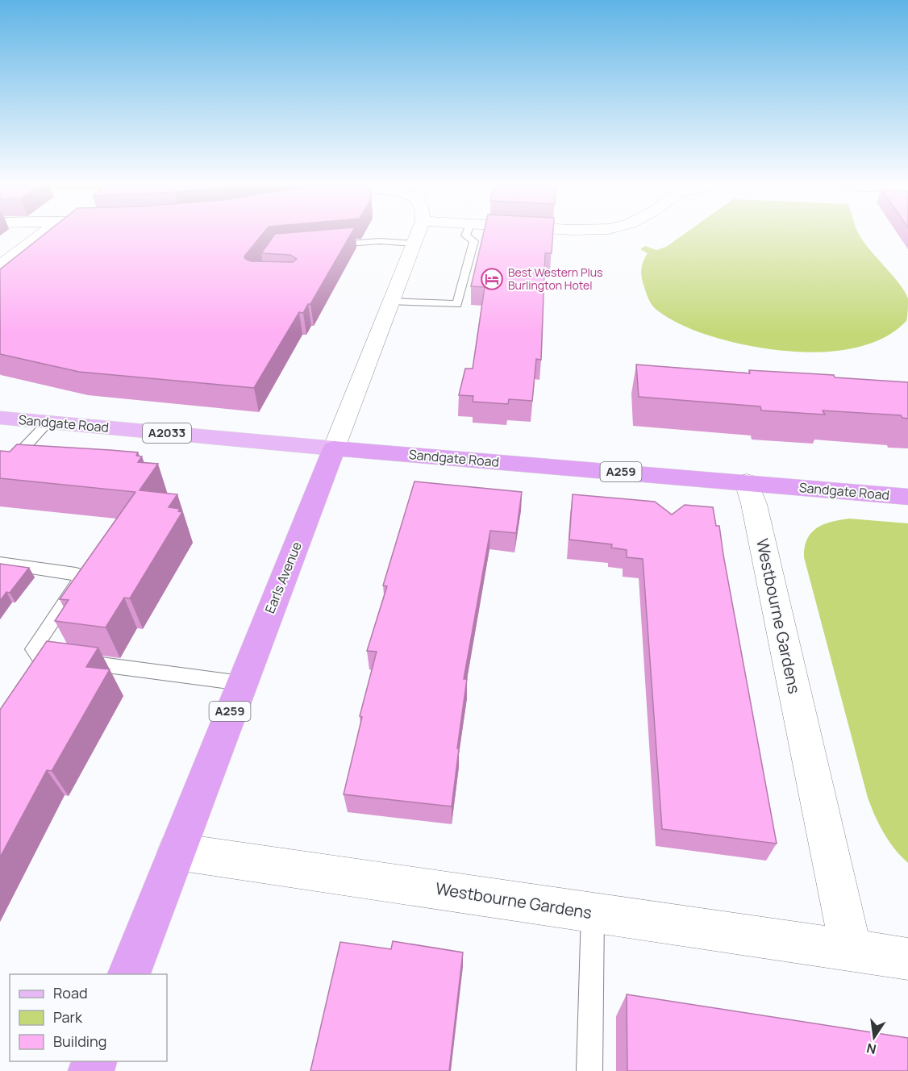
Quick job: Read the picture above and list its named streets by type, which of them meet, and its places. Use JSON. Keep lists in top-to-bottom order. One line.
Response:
{"streets":{"highway":["Sandgate Road","A259","Earls Avenue"],"main road":["A2033"],"street":["Westbourne Gardens"]},"crossings":[["Sandgate Road","Earls Avenue"],["Sandgate Road","Westbourne Gardens"],["Earls Avenue","Westbourne Gardens"]],"places":{"hotel":["Best Western Plus Burlington Hotel"]},"legend":["Road","Park","Building"],"north":"bottom"}
